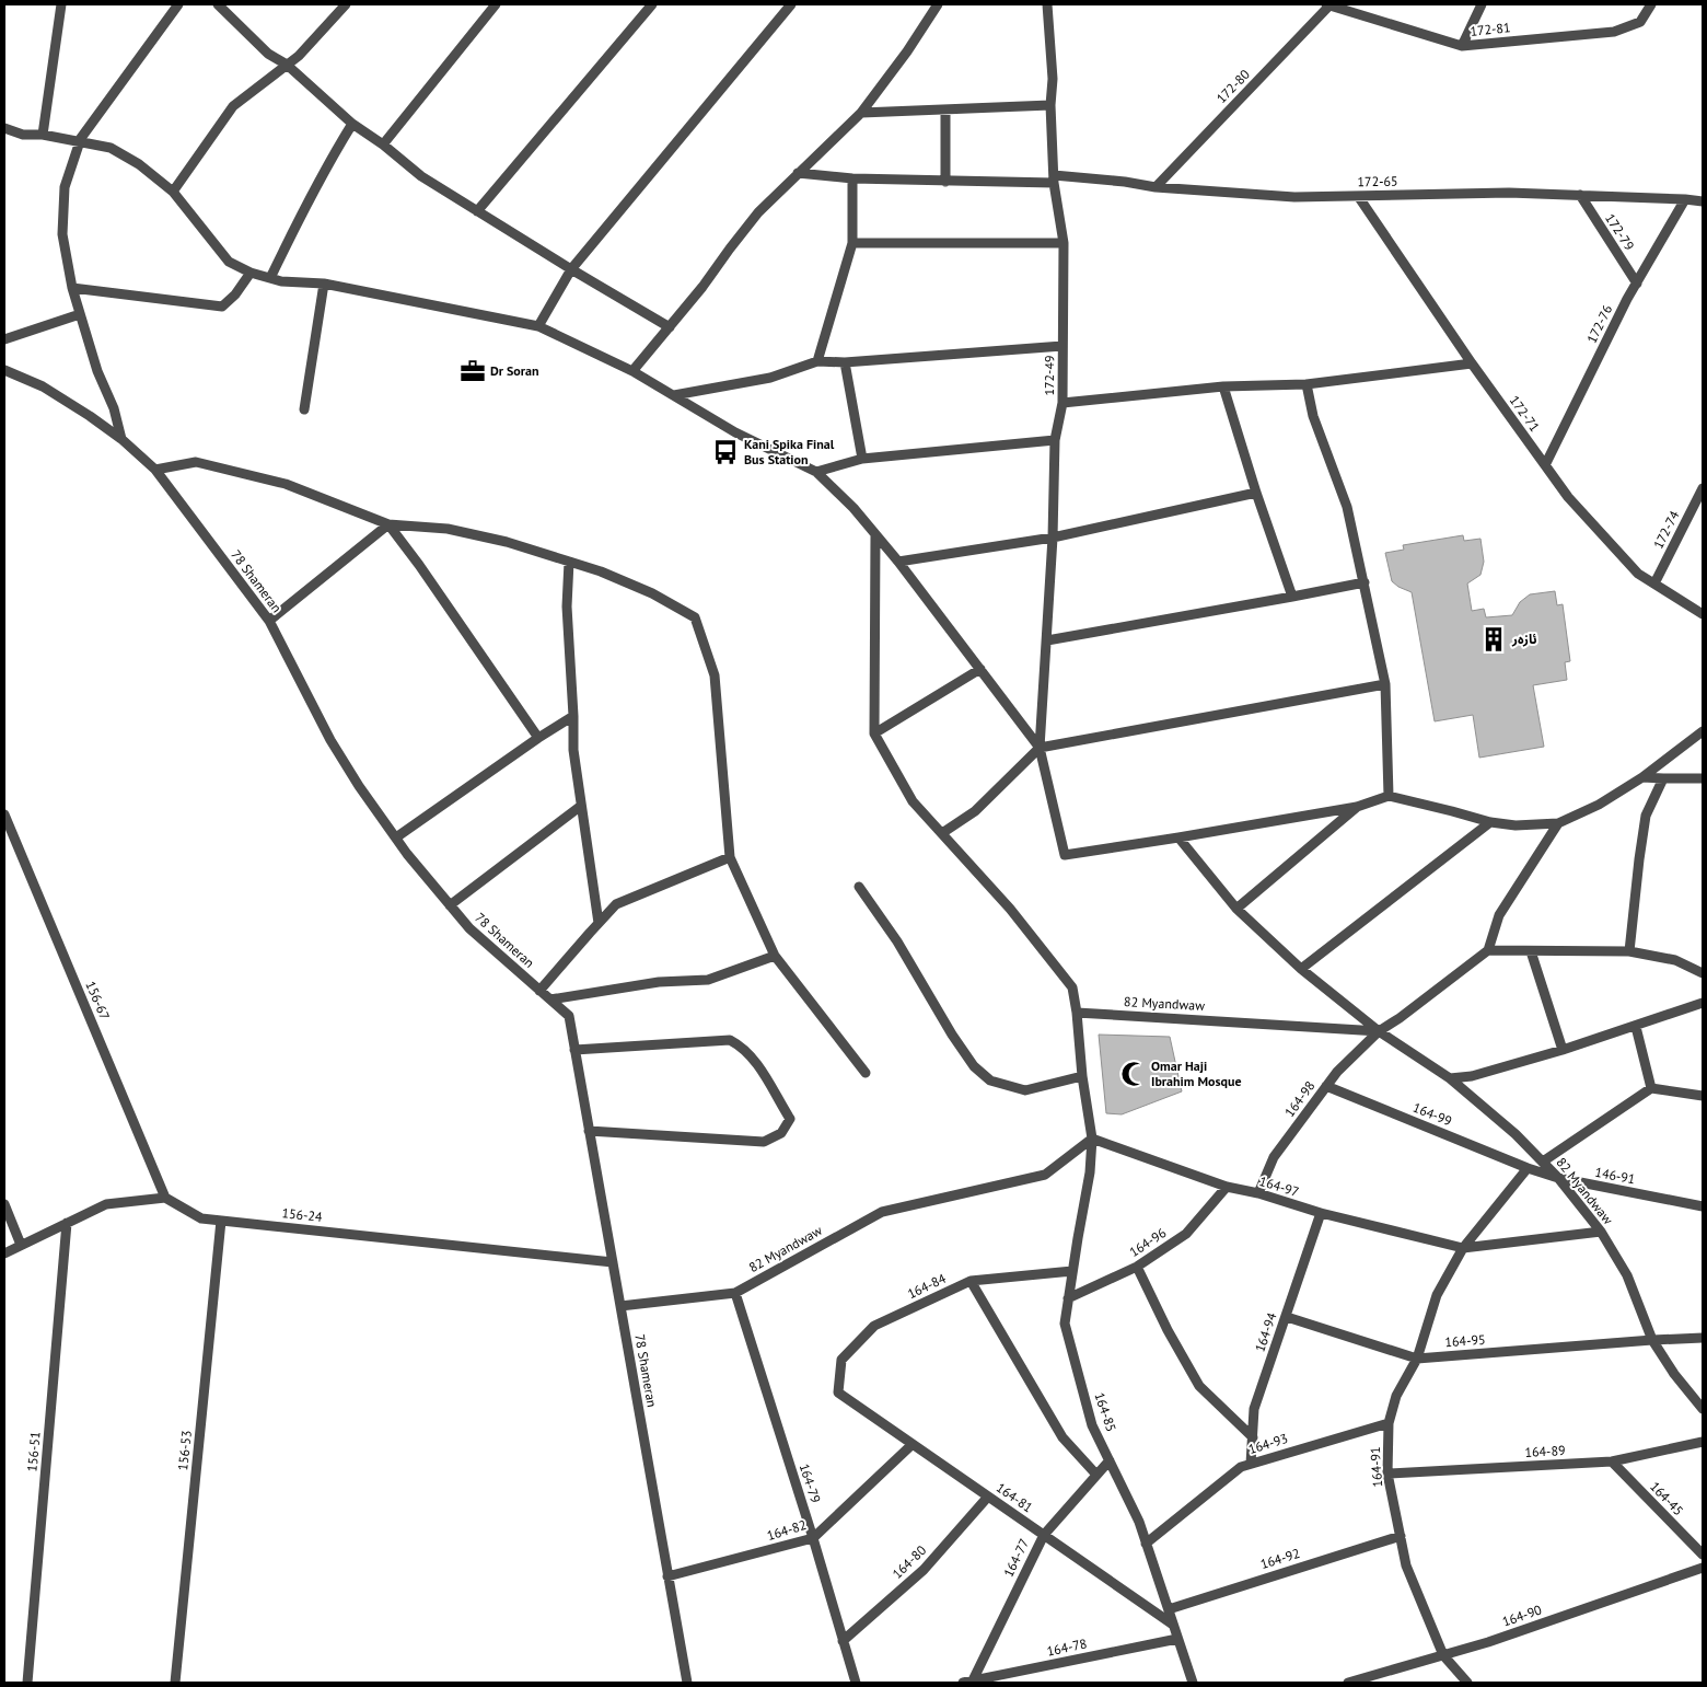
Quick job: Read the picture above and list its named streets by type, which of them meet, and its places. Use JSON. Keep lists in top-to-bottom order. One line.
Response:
{"streets":{"street":["172-81","172-80","172-65","172-79","172-76","172-49","172-71","172-74","78 Shameran","156-67","82 Myandwaw","164-98","164-99","146-91","164-97","156-24","164-96","164-84","164-94","164-95","164-85","164-93","156-53","156-51","164-89","164-91","164-79","164-81","164-45","164-82","164-77","164-92","164-80","164-90","164-78"]},"crossings":[["172-81","172-80"],["172-80","172-65"],["172-65","172-79"],["172-65","172-76"],["172-65","172-49"],["172-65","172-71"],["172-79","172-76"],["172-76","172-71"],["172-71","172-74"],["78 Shameran","82 Myandwaw"],["78 Shameran","156-24"],["78 Shameran","164-82"],["156-67","156-24"],["82 Myandwaw","164-98"],["82 Myandwaw","146-91"],["82 Myandwaw","164-97"],["82 Myandwaw","164-95"],["82 Myandwaw","164-85"],["82 Myandwaw","164-79"],["164-98","164-99"],["164-98","164-97"],["164-99","146-91"],["164-97","164-96"],["164-97","164-94"],["164-97","164-85"],["164-97","164-91"],["156-24","156-53"],["164-96","164-85"],["164-96","164-93"],["164-84","164-85"],["164-84","164-81"],["164-94","164-95"],["164-94","164-93"],["164-95","164-91"],["164-85","164-93"],["164-85","164-81"],["164-85","164-77"],["164-85","164-92"],["164-85","164-78"],["164-93","164-91"],["164-89","164-91"],["164-89","164-45"],["164-91","164-92"],["164-91","164-90"],["164-79","164-82"],["164-79","164-80"],["164-81","164-82"],["164-81","164-77"],["164-81","164-80"],["164-77","164-78"]],"places":{"office":["Dr Soran"],"bus stop":["Kani Spika Final Bus Station"],"building":["ئازەر"],"mosque":["Omar Haji Ibrahim Mosque"]}}
